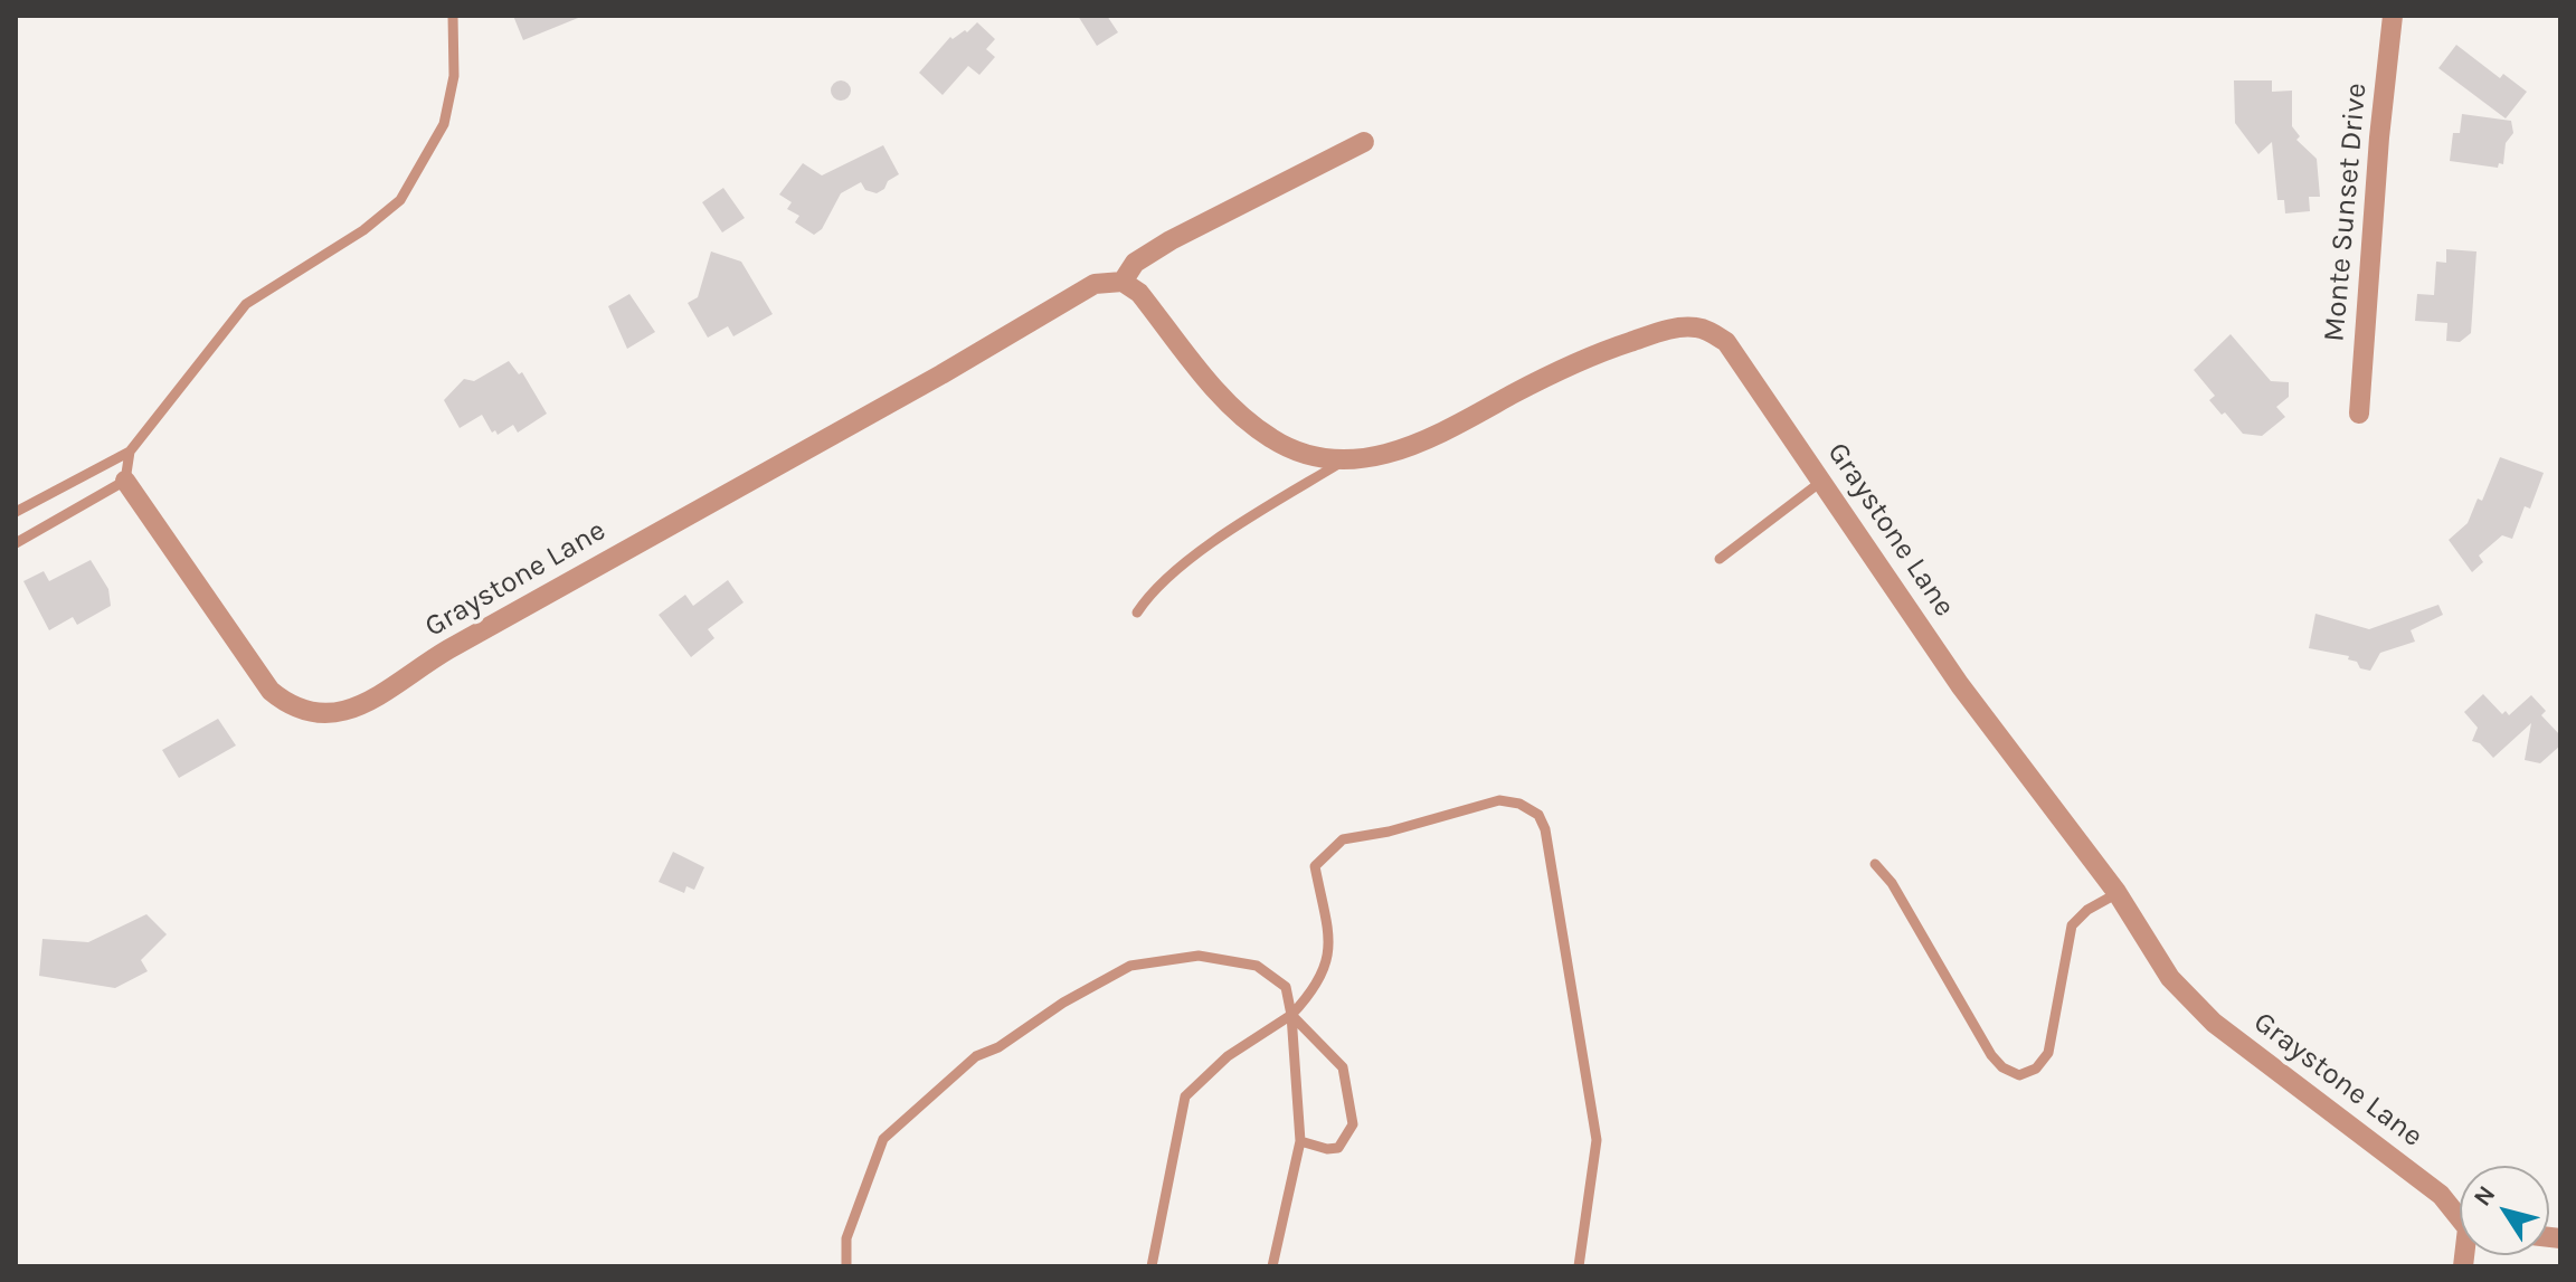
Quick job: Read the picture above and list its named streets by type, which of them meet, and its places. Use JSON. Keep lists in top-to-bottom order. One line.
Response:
{"streets":{"street":["Monte Sunset Drive","Graystone Lane"]},"north":"top left"}
